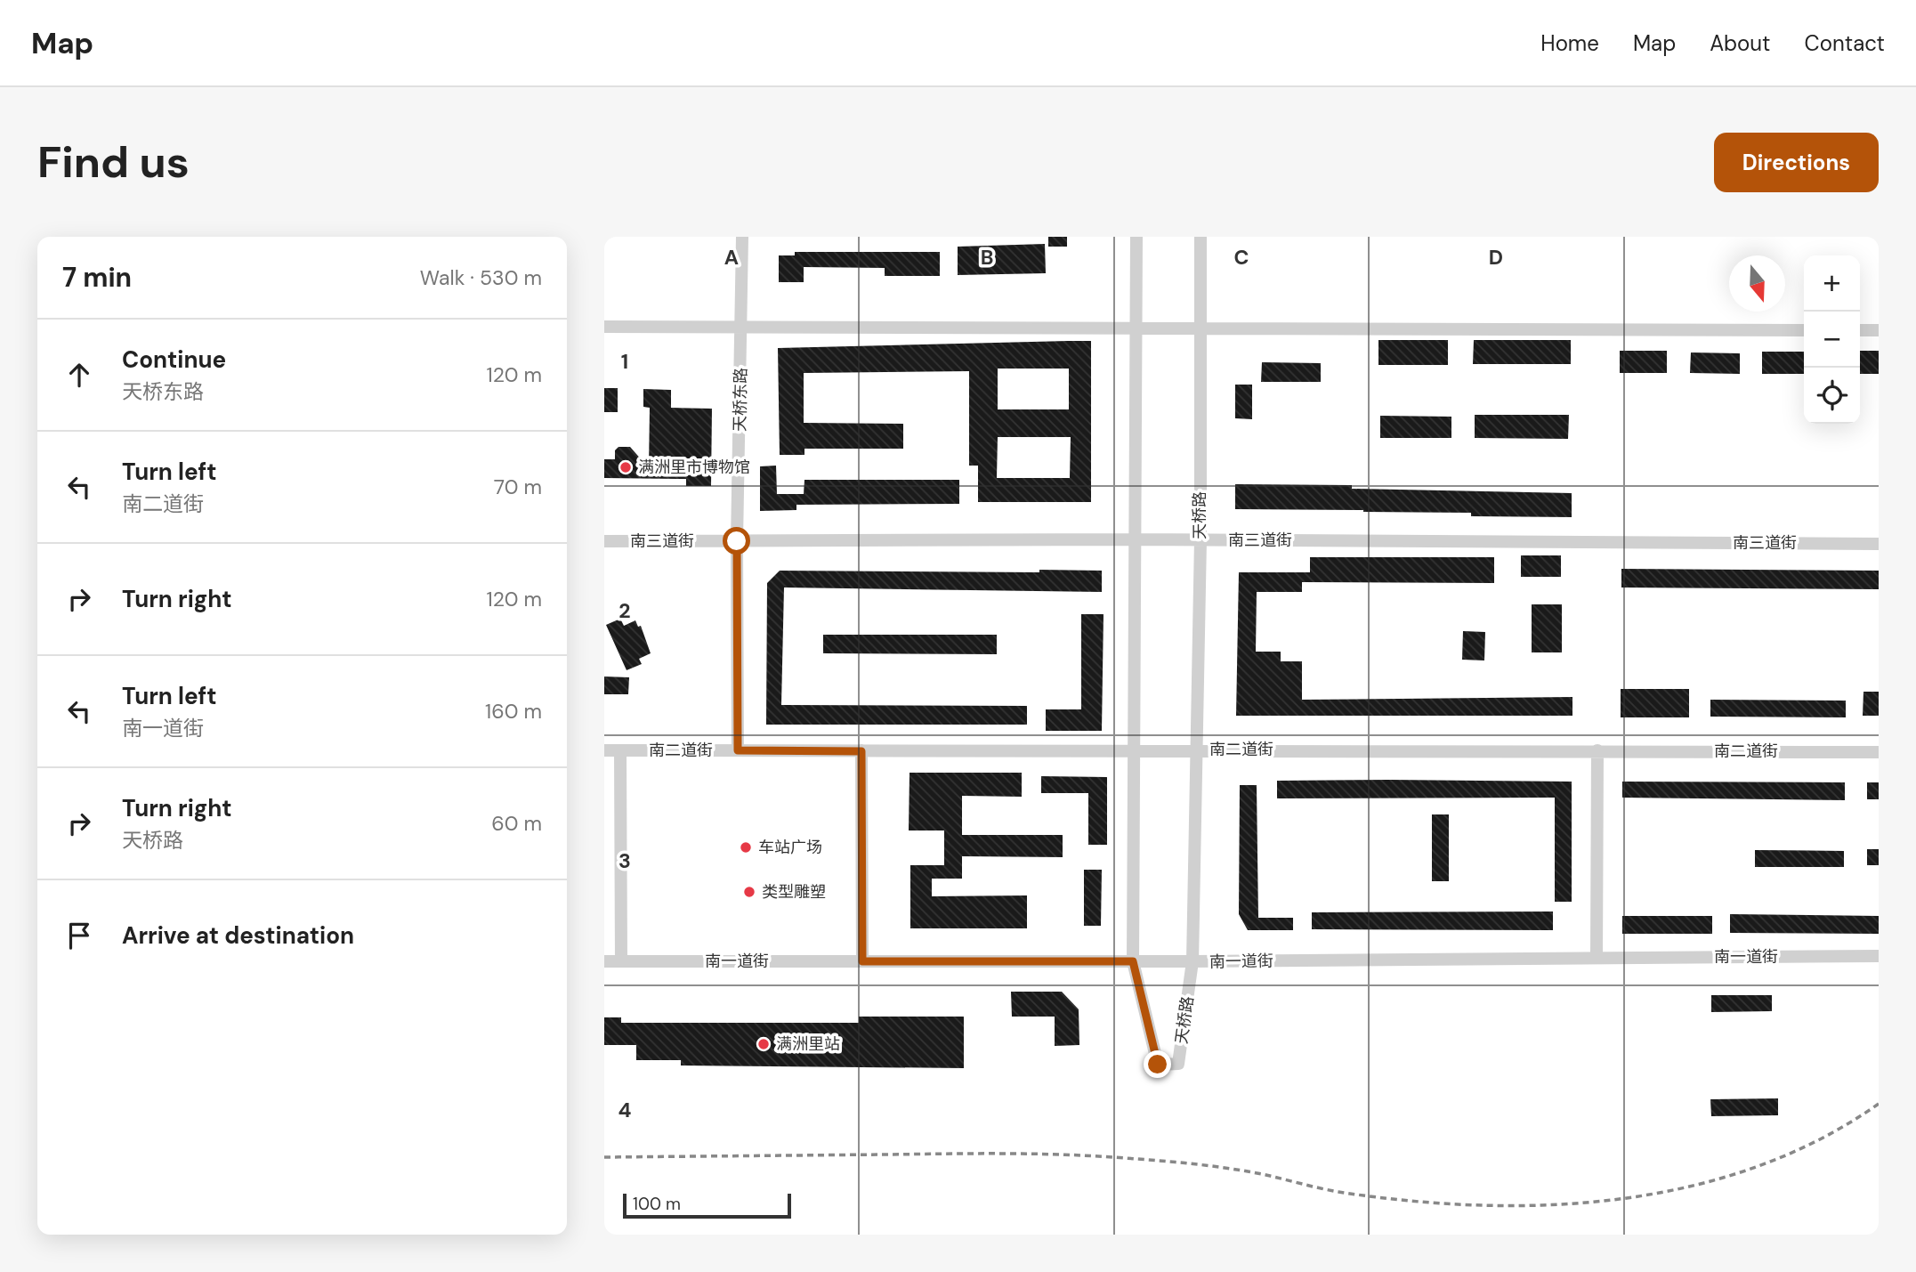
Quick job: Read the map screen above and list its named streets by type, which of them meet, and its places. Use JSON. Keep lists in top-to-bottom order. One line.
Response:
{"streets":{"street":["天桥东路","天桥路","南三道街","南二道街","南一道街"]},"crossings":[["天桥东路","南三道街"],["天桥东路","南二道街"],["天桥路","南三道街"],["天桥路","南二道街"],["天桥路","南一道街"]],"places":["满洲里市博物馆","车站广场","类型雕塑","满洲里站"],"scale_bar":"100 m","north":"bottom","page":{"header":"Map","nav":["Home","Map","About","Contact"],"buttons":"Directions","title":"Find us","heading":["7 min","Walk · 530 m"],"map_buttons":["+","−"],"list":[["Continue","天桥东路","120 m"],["Turn left","南二道街","70 m"],["Turn right","120 m"],["Turn left","南一道街","160 m"],["Turn right","天桥路","60 m"],"Arrive at destination"],"scale":"100 m"},"grid":{"columns":["A","B","C","D"],"rows":["1","2","3","4"]}}
